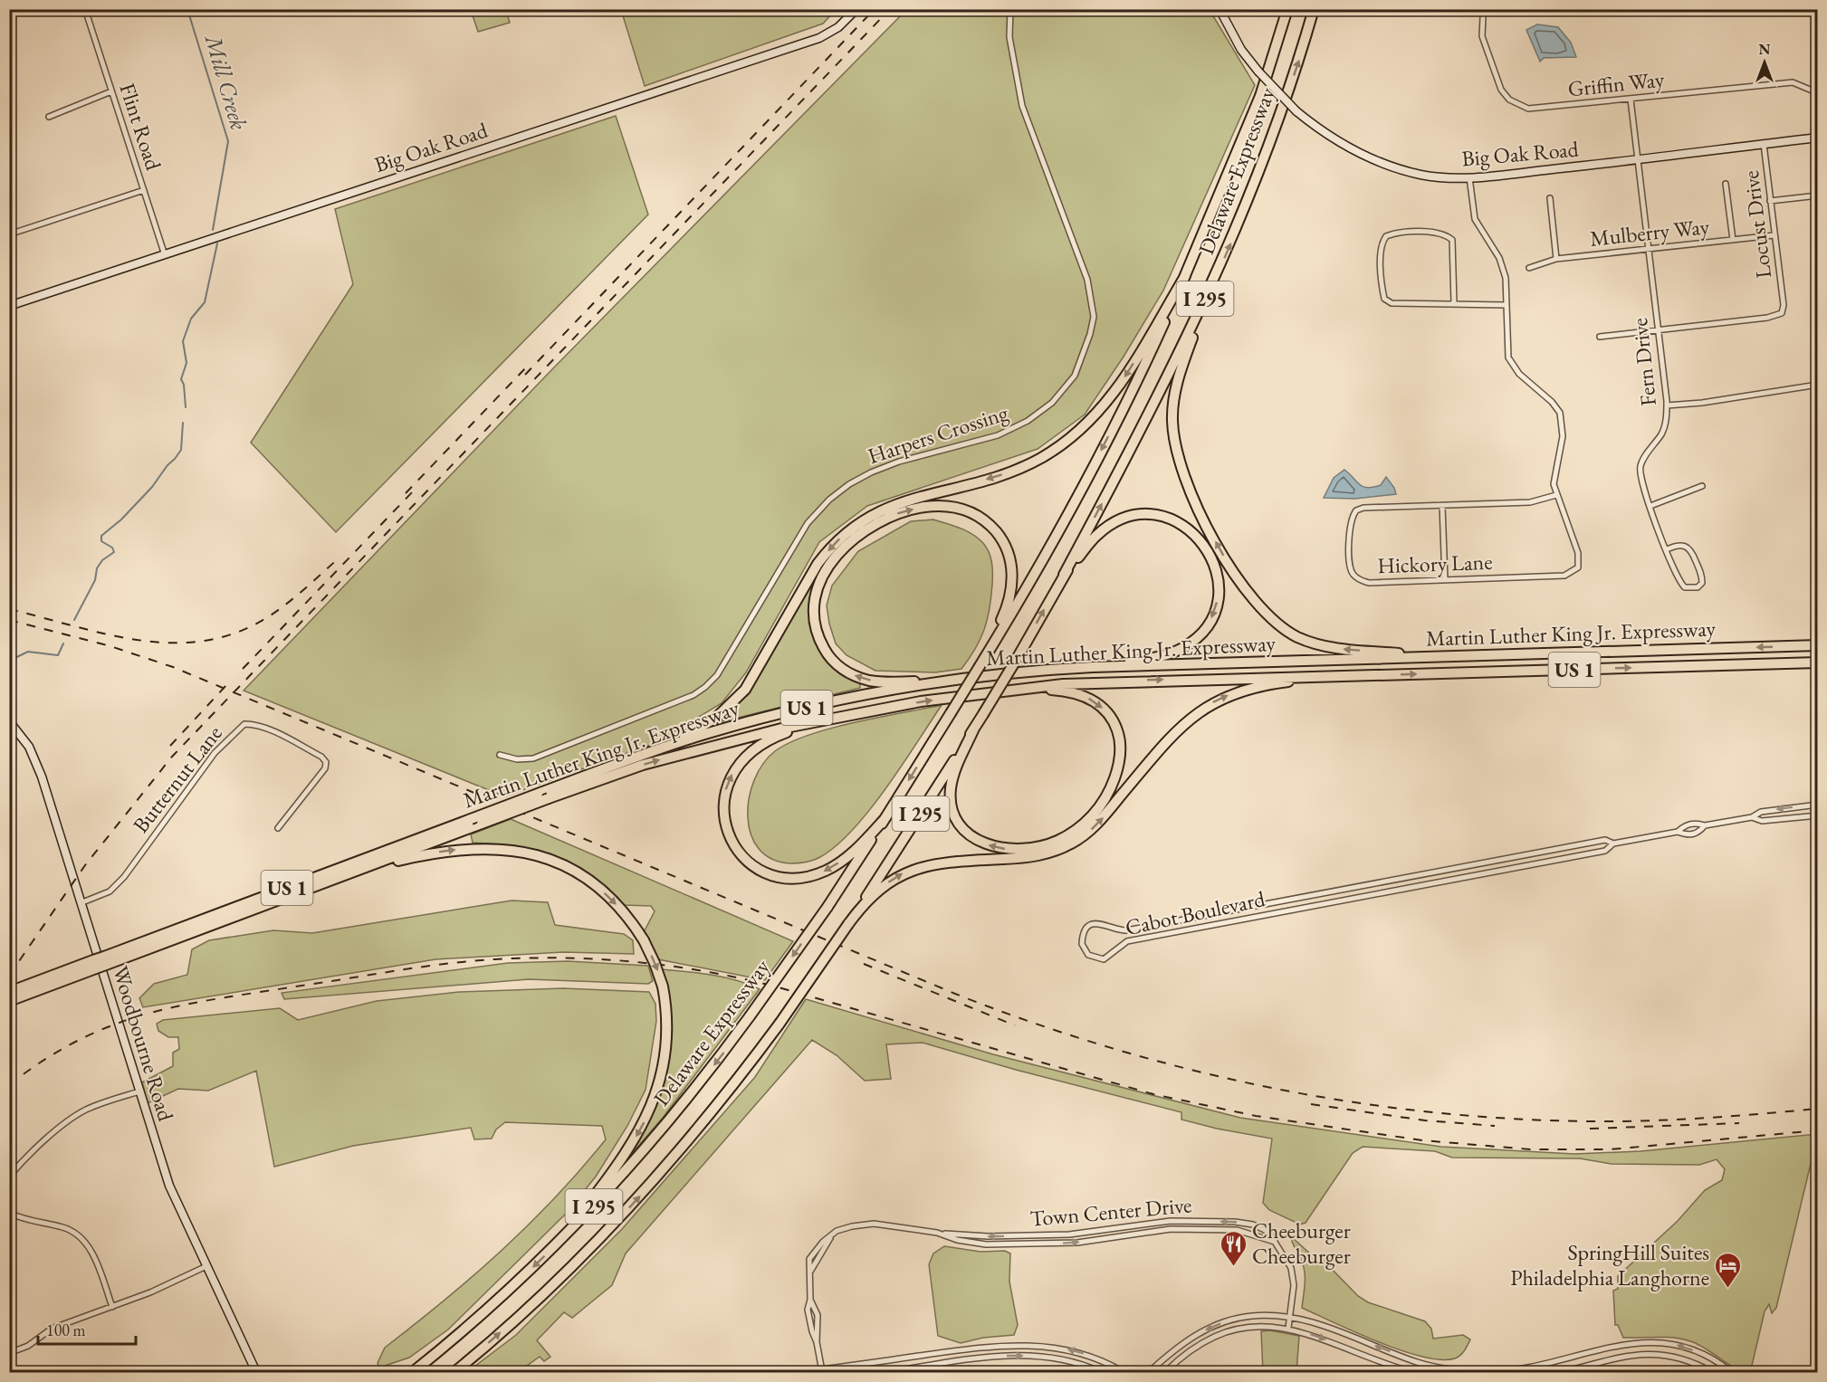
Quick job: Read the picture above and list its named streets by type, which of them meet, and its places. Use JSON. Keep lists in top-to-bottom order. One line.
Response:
{"streets":{"highway":["Delaware Expressway","I 295","Martin Luther King Jr. Expressway","US 1"],"street":["Griffin Way","Flint Road","Big Oak Road","Locust Drive","Mulberry Way","Fern Drive","Harpers Crossing","Hickory Lane","Butternut Lane","Cabot Boulevard","Woodbourne Road","Town Center Drive"]},"crossings":[["Griffin Way","Fern Drive"],["Flint Road","Big Oak Road"],["Big Oak Road","Locust Drive"],["Big Oak Road","Fern Drive"],["Big Oak Road","Hickory Lane"],["Delaware Expressway","I 295"],["Locust Drive","Mulberry Way"],["Locust Drive","Fern Drive"],["Mulberry Way","Fern Drive"],["Butternut Lane","Woodbourne Road"]],"water":["Mill Creek"],"places":{"restaurant":["Cheeburger Cheeburger"],"hotel":["SpringHill Suites Philadelphia Langhorne"]},"scale_bar":"100 m","north":"top"}
